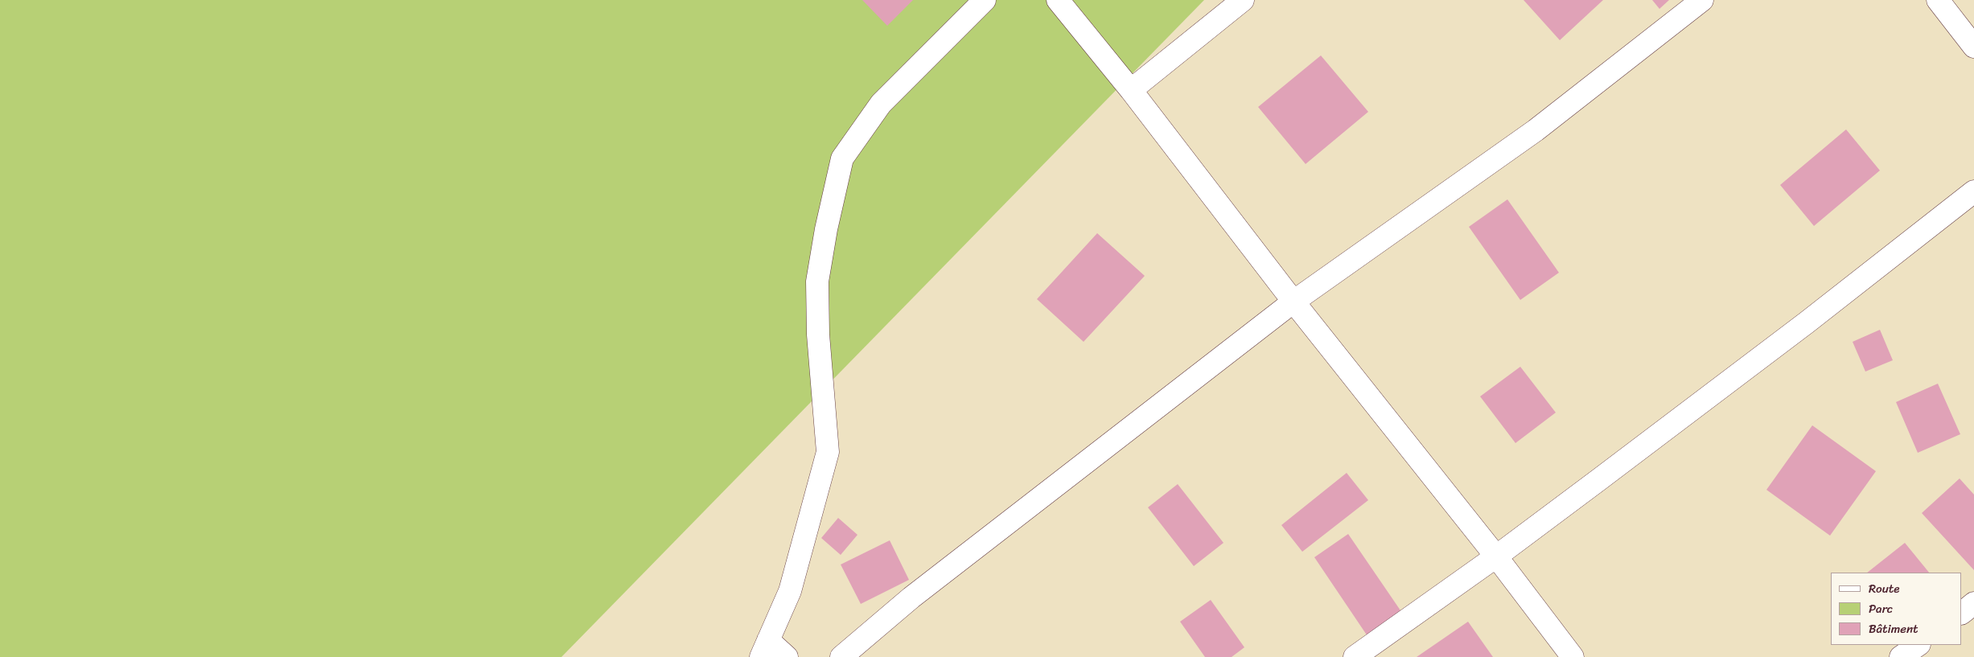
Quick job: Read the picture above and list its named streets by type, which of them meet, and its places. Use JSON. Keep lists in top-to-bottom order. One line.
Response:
{"legend":["Route","Parc","Bâtiment"]}
